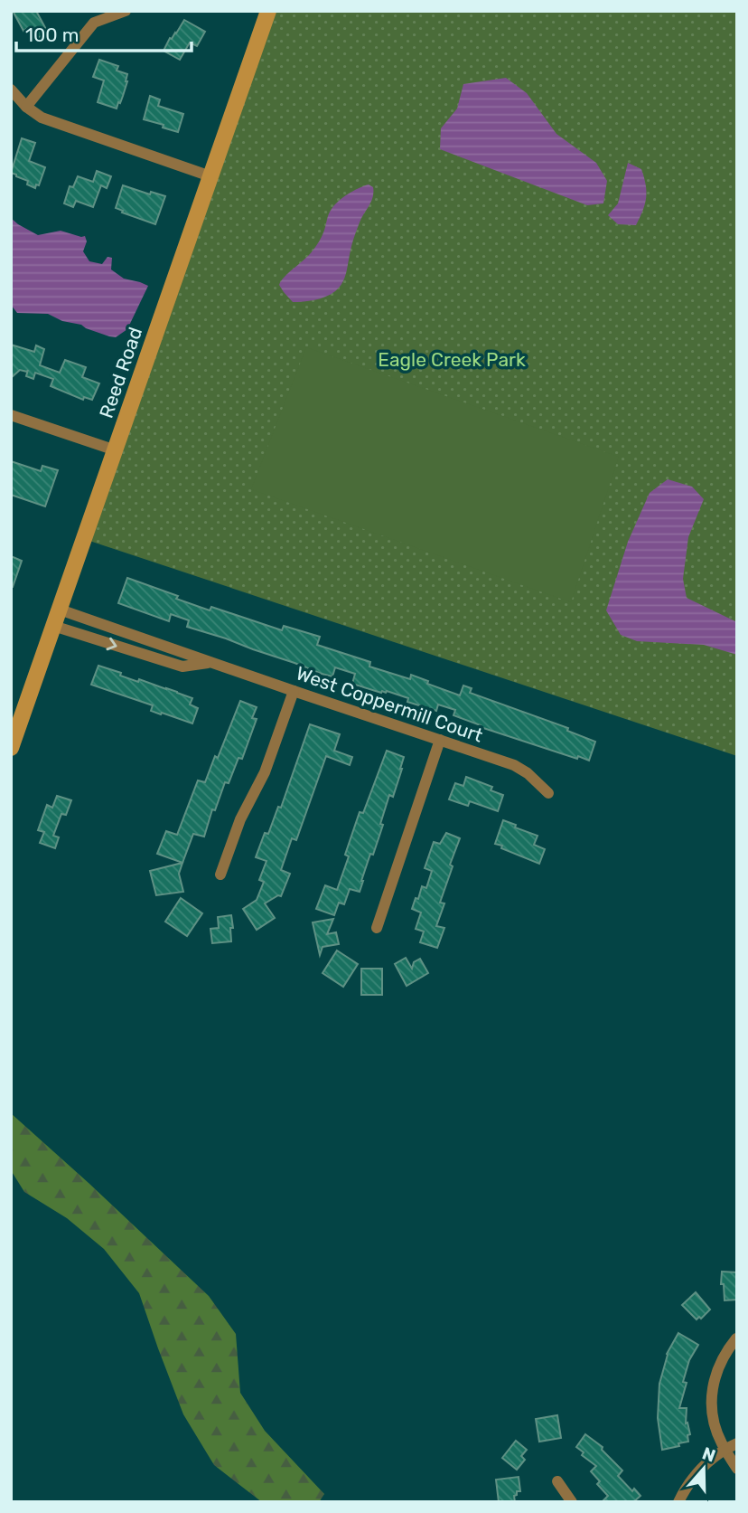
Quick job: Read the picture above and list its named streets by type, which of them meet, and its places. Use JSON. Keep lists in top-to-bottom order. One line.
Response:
{"streets":{"main road":["Reed Road"],"street":["West Coppermill Court"]},"crossings":[["Reed Road","West Coppermill Court"]],"parks":["Eagle Creek Park"],"scale_bar":"100 m","north":"top"}
